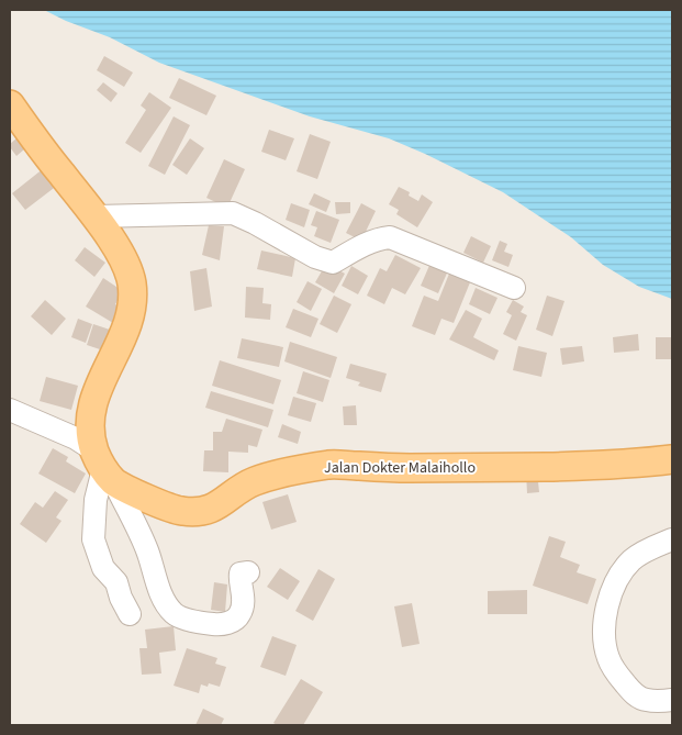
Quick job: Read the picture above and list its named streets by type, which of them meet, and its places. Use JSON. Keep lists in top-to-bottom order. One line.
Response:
{"streets":{"main road":["Jalan Dokter Malaihollo"]}}
